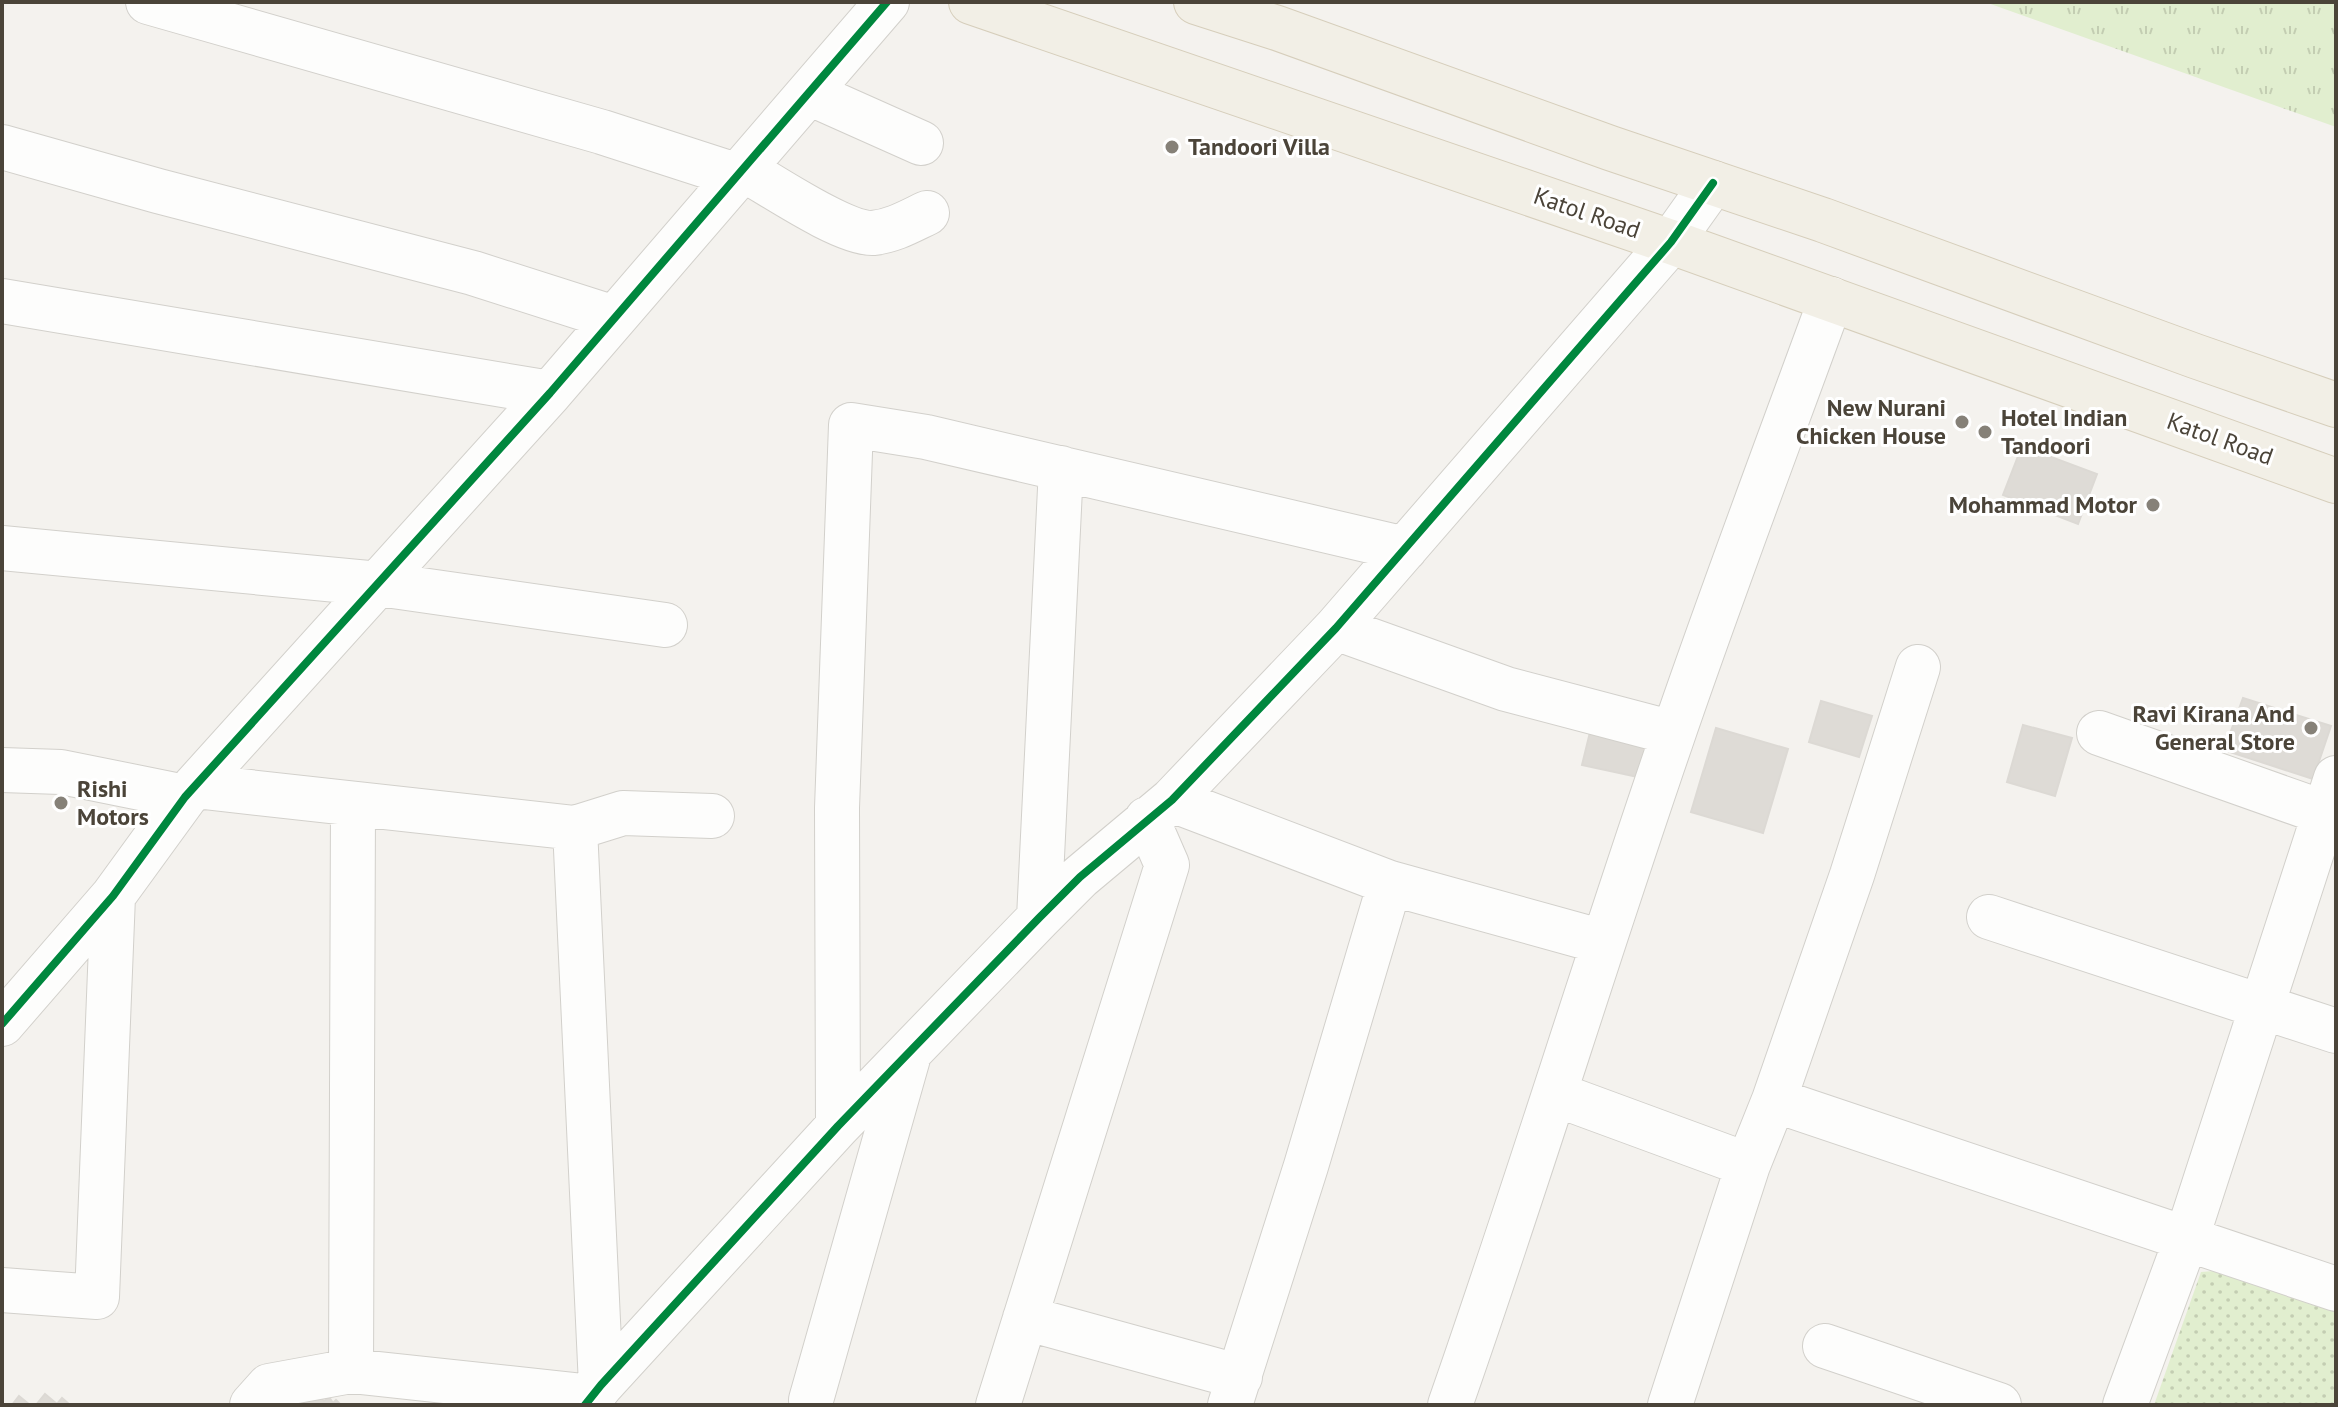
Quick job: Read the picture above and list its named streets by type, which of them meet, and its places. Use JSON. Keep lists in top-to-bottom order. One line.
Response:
{"streets":{"main road":["Katol Road"]},"places":["Tandoori Villa","New Nurani Chicken House","Hotel Indian Tandoori","Mohammad Motor","Ravi Kirana And General Store","Rishi Motors"]}
